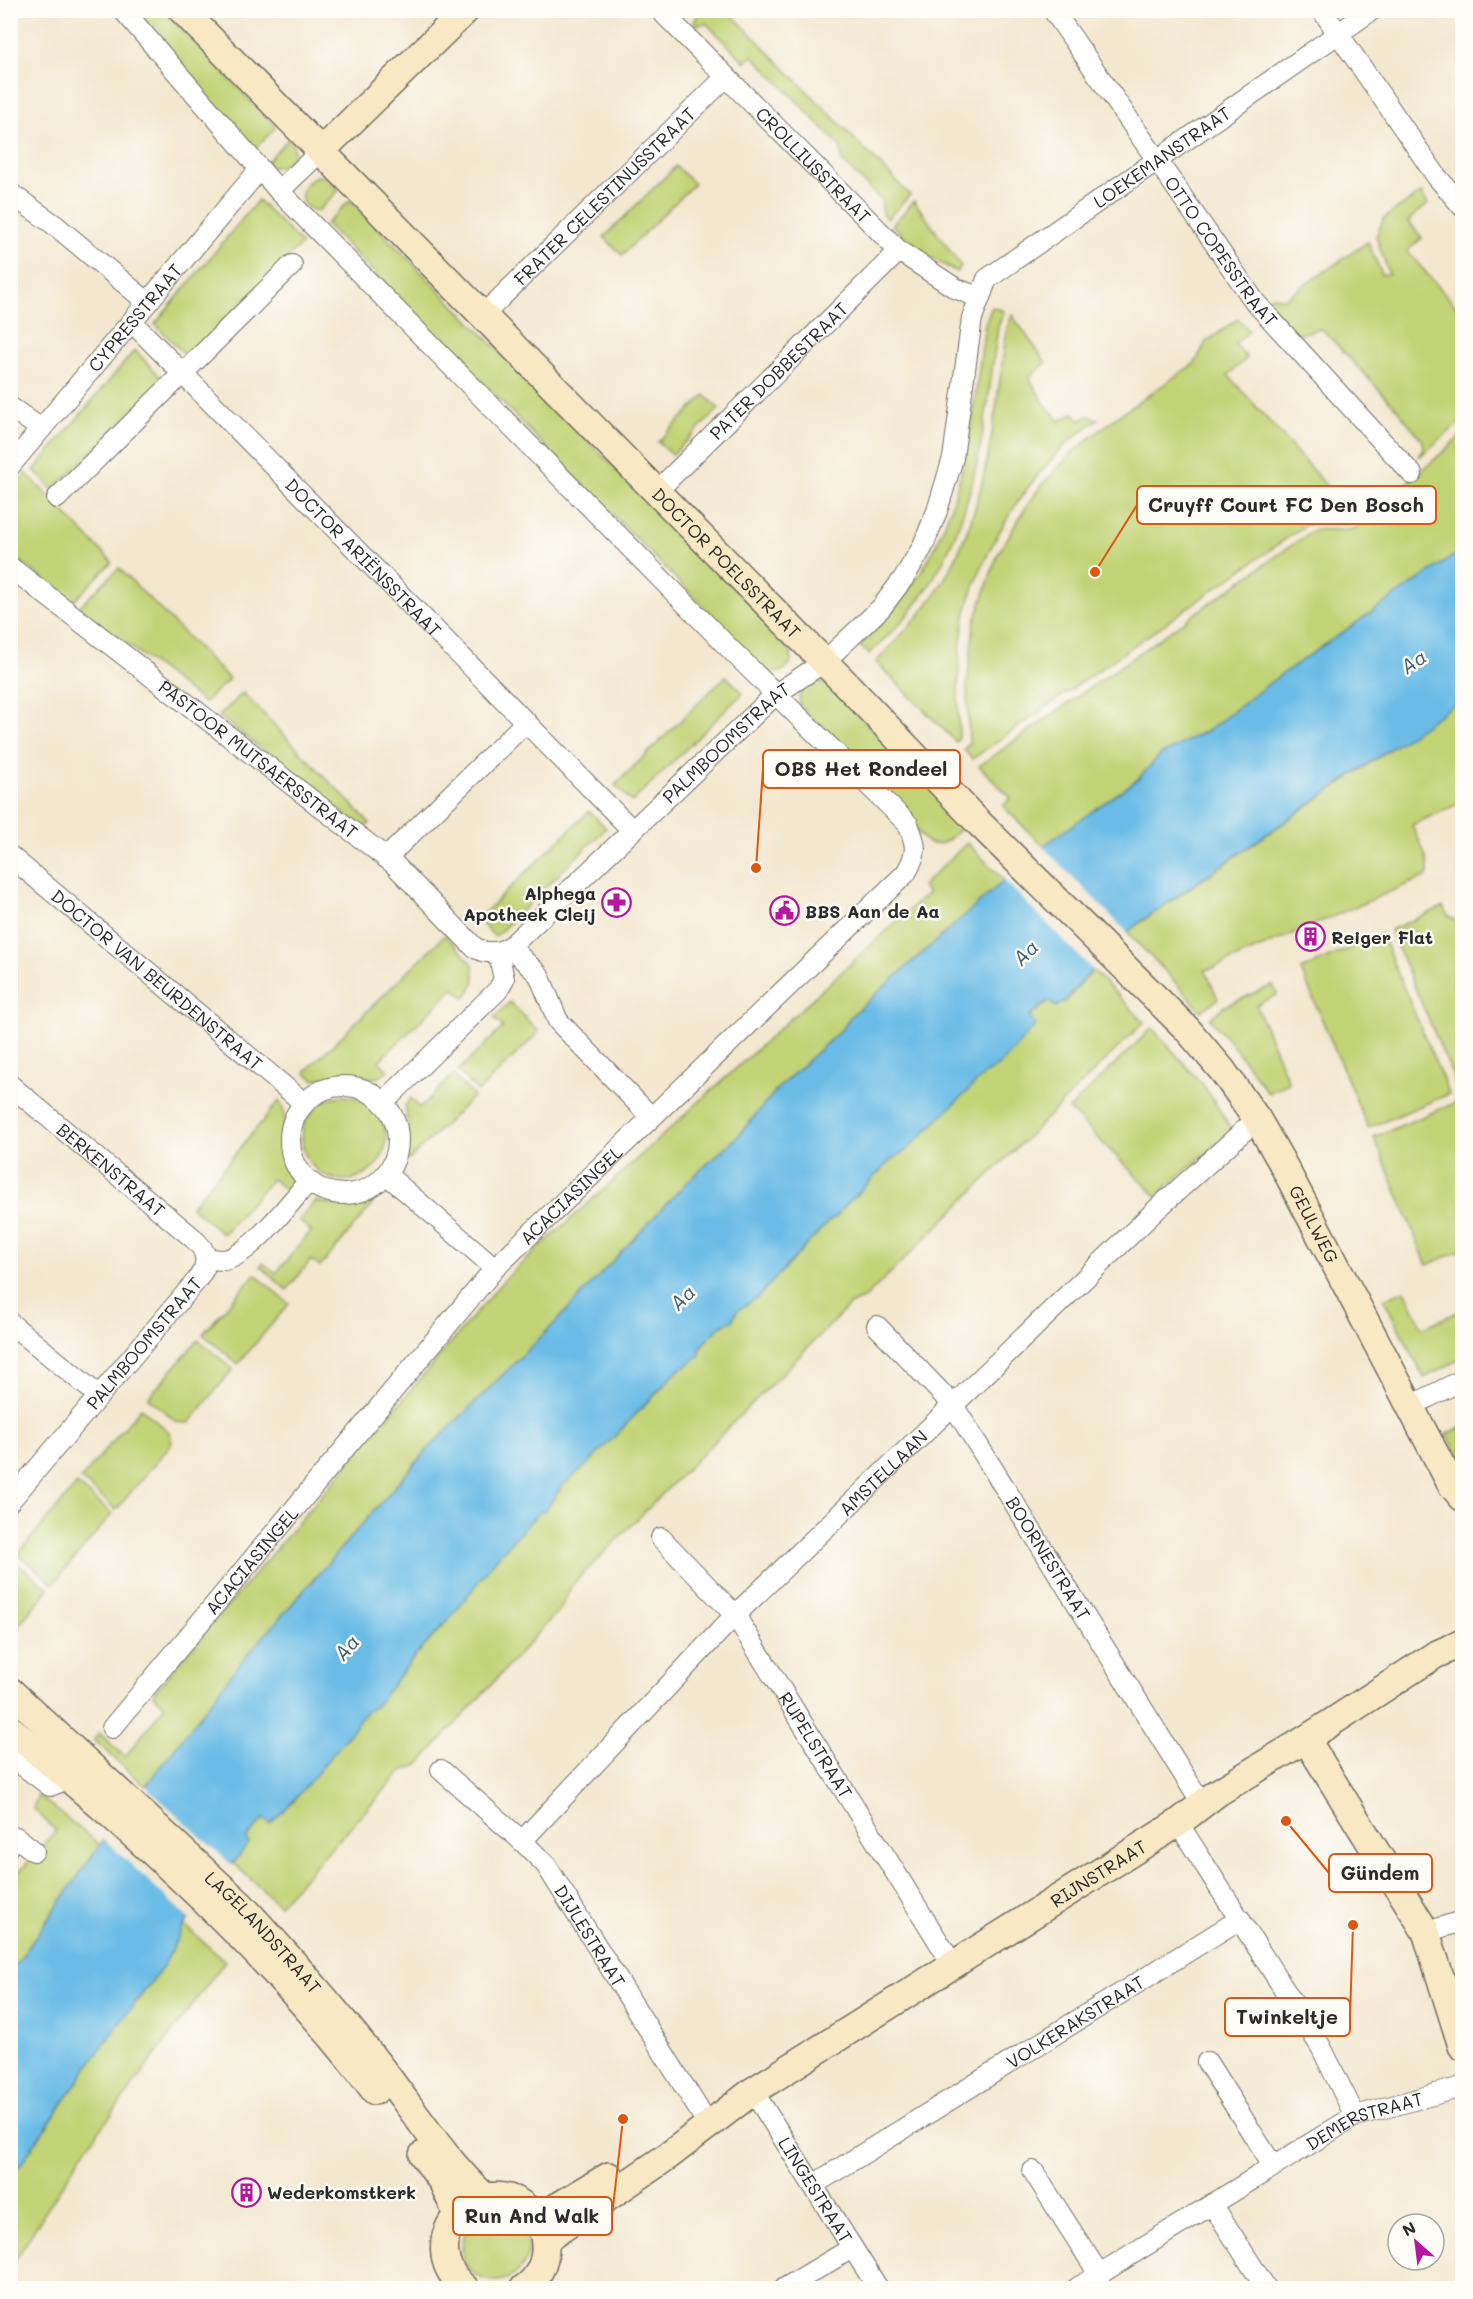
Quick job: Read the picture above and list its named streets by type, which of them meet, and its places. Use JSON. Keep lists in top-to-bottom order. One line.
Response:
{"streets":{"street":["LOEKEMANSTRAAT","CROLLIUSSTRAAT","FRATER CELESTINUSSTRAAT","OTTO COPESSTRAAT","CYPRESSTRAAT","PATER DOBBESTRAAT","DOCTOR ARIËNSSTRAAT","DOCTOR POELSSTRAAT","PALMBOOMSTRAAT","PASTOOR MUTSAERSSTRAAT","DOCTOR VAN BEURDENSTRAAT","BERKENSTRAAT","ACACIASINGEL","GEULWEG","AMSTELLAAN","BOORNESTRAAT","RUPELSTRAAT","RIJNSTRAAT","LAGELANDSTRAAT","DIJLESTRAAT","VOLKERAKSTRAAT","DEMERSTRAAT","LINGESTRAAT"]},"crossings":[["LOEKEMANSTRAAT","CROLLIUSSTRAAT"],["LOEKEMANSTRAAT","OTTO COPESSTRAAT"],["LOEKEMANSTRAAT","DOCTOR POELSSTRAAT"],["LOEKEMANSTRAAT","PALMBOOMSTRAAT"],["CROLLIUSSTRAAT","FRATER CELESTINUSSTRAAT"],["CROLLIUSSTRAAT","PATER DOBBESTRAAT"],["FRATER CELESTINUSSTRAAT","DOCTOR POELSSTRAAT"],["CYPRESSTRAAT","DOCTOR ARIËNSSTRAAT"],["PATER DOBBESTRAAT","DOCTOR POELSSTRAAT"],["DOCTOR ARIËNSSTRAAT","PALMBOOMSTRAAT"],["DOCTOR POELSSTRAAT","PALMBOOMSTRAAT"],["DOCTOR POELSSTRAAT","GEULWEG"],["PALMBOOMSTRAAT","PASTOOR MUTSAERSSTRAAT"],["PALMBOOMSTRAAT","DOCTOR VAN BEURDENSTRAAT"],["PALMBOOMSTRAAT","BERKENSTRAAT"],["PALMBOOMSTRAAT","ACACIASINGEL"],["GEULWEG","AMSTELLAAN"],["AMSTELLAAN","BOORNESTRAAT"],["AMSTELLAAN","RUPELSTRAAT"],["AMSTELLAAN","DIJLESTRAAT"],["BOORNESTRAAT","RIJNSTRAAT"],["RUPELSTRAAT","RIJNSTRAAT"],["RIJNSTRAAT","DIJLESTRAAT"],["RIJNSTRAAT","LINGESTRAAT"],["VOLKERAKSTRAAT","LINGESTRAAT"]],"water":["Aa"],"places":{"other":["Cruyff Court FC Den Bosch","OBS Het Rondeel","Gündem","Twinkeltje","Run And Walk"],"pharmacy":["Alphega Apotheek Cleij"],"public building":["BBS Aan de Aa"],"building":["Reiger Flat","Wederkomstkerk"]},"north":"top left"}
